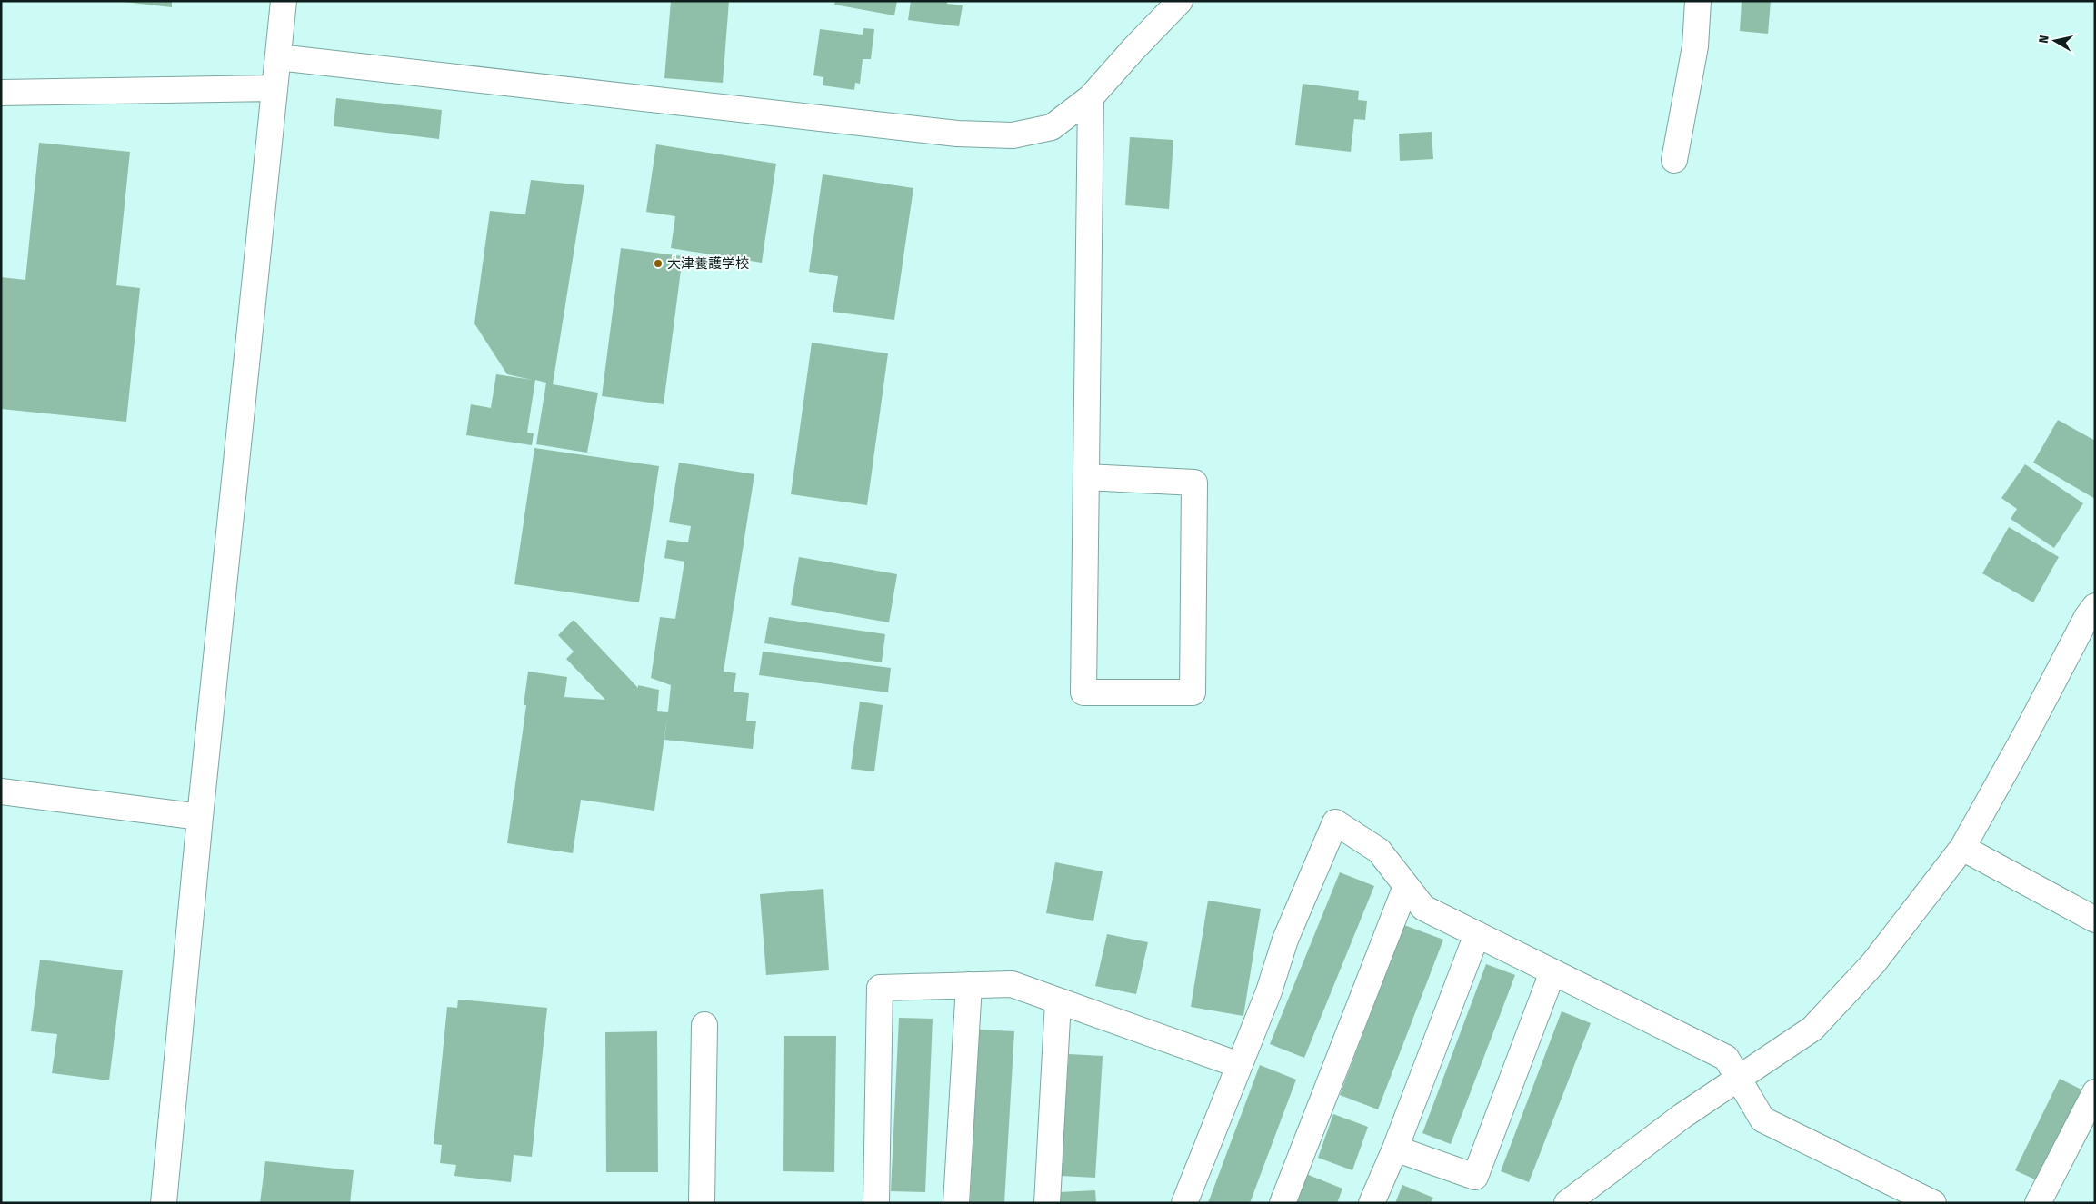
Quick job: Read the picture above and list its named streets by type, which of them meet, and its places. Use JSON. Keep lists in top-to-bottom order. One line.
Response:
{"places":["大津養護学校"],"north":"left"}
